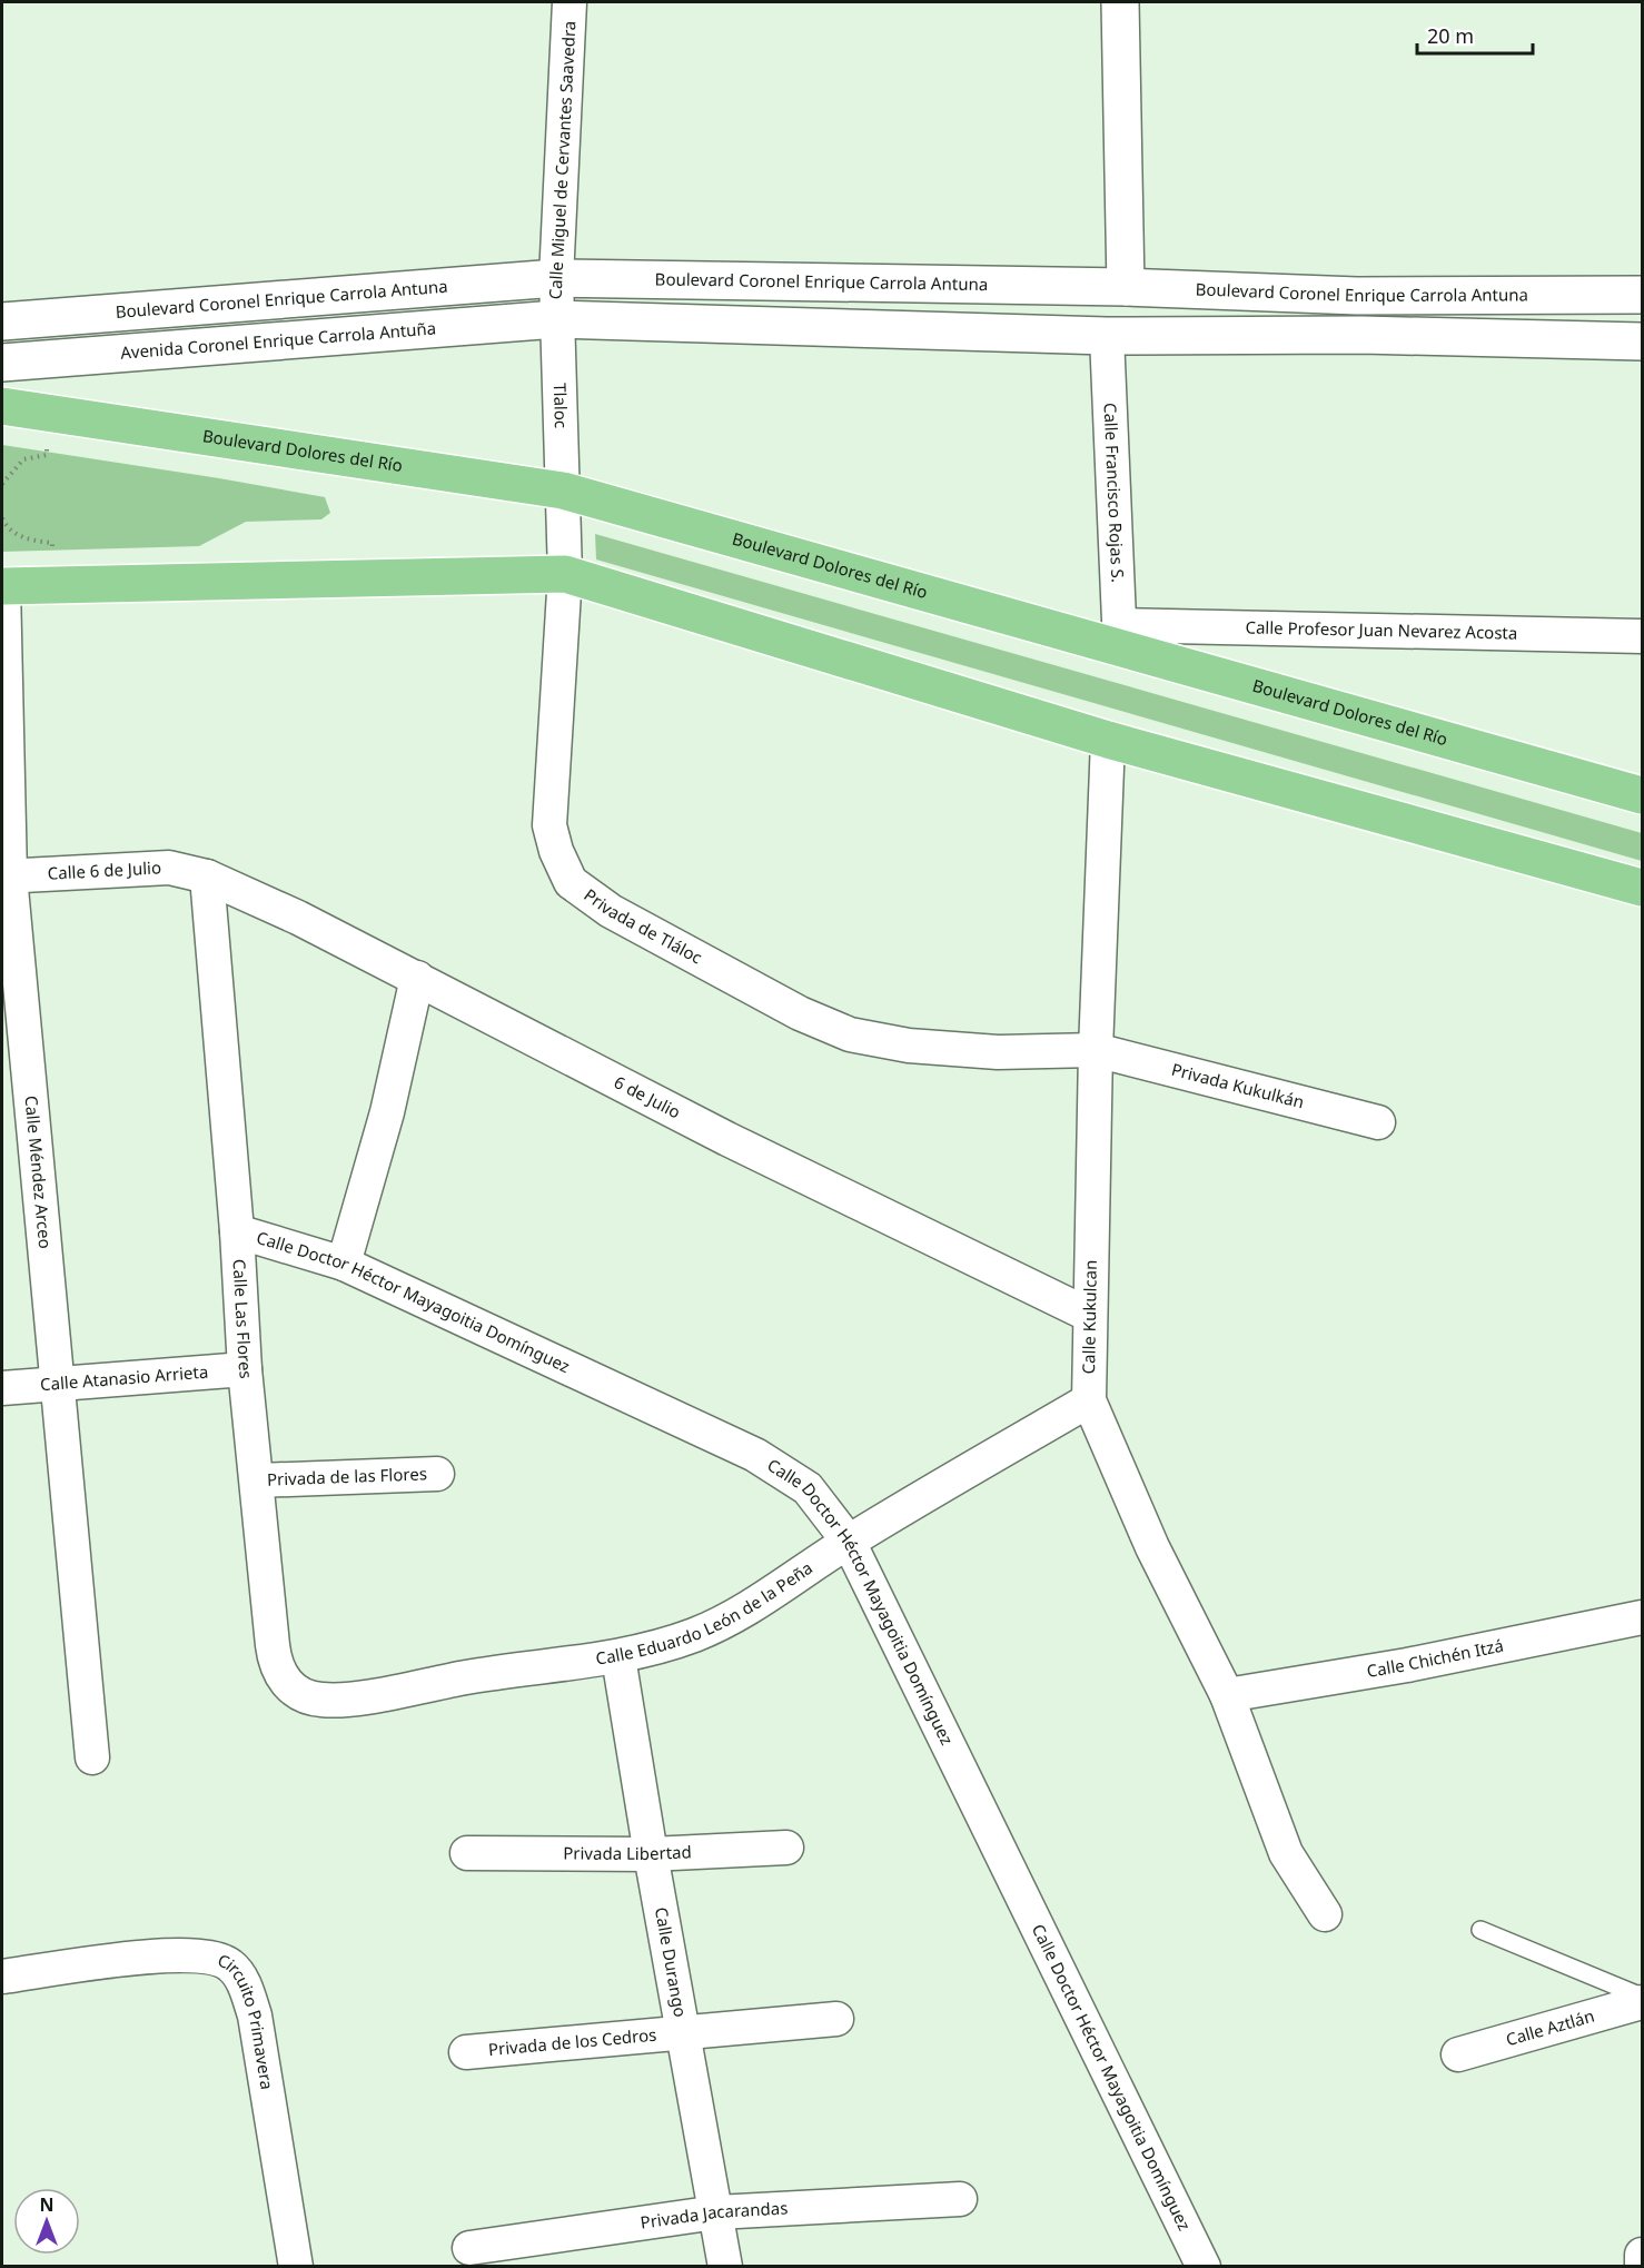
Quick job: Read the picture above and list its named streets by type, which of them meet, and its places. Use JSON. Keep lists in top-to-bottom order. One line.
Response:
{"streets":{"main road":["Boulevard Coronel Enrique Carrola Antuna","Avenida Coronel Enrique Carrola Antuña","Boulevard Dolores del Río"],"street":["Calle Miguel de Cervantes Saavedra","Tlaloc","Calle Francisco Rojas S.","Calle Profesor Juan Nevarez Acosta","Calle 6 de Julio","Privada de Tláloc","Privada Kukulkán","6 de Julio","Calle Méndez Arceo","Calle Doctor Héctor Mayagoitia Domínguez","Calle Kukulcan","Calle Las Flores","Calle Atanasio Arrieta","Privada de las Flores","Calle Eduardo León de la Peña","Calle Chichén Itzá","Privada Libertad","Calle Durango","Circuito Primavera","Calle Aztlán","Privada de los Cedros","Privada Jacarandas"]},"crossings":[["Calle Miguel de Cervantes Saavedra","Boulevard Coronel Enrique Carrola Antuna"],["Calle Miguel de Cervantes Saavedra","Avenida Coronel Enrique Carrola Antuña"],["Calle Miguel de Cervantes Saavedra","Tlaloc"],["Avenida Coronel Enrique Carrola Antuña","Tlaloc"],["Tlaloc","Boulevard Dolores del Río"],["Tlaloc","Privada de Tláloc"],["Boulevard Dolores del Río","Calle Francisco Rojas S."],["Boulevard Dolores del Río","Calle Profesor Juan Nevarez Acosta"],["Boulevard Dolores del Río","Privada de Tláloc"],["Calle Francisco Rojas S.","Calle Profesor Juan Nevarez Acosta"],["Calle 6 de Julio","6 de Julio"],["Calle 6 de Julio","Calle Méndez Arceo"],["Calle 6 de Julio","Calle Las Flores"],["Privada de Tláloc","Privada Kukulkán"],["Privada de Tláloc","Calle Kukulcan"],["Privada Kukulkán","Calle Kukulcan"],["6 de Julio","Calle Kukulcan"],["6 de Julio","Calle Las Flores"],["Calle Méndez Arceo","Calle Atanasio Arrieta"],["Calle Doctor Héctor Mayagoitia Domínguez","Calle Las Flores"],["Calle Doctor Héctor Mayagoitia Domínguez","Calle Eduardo León de la Peña"],["Calle Kukulcan","Calle Eduardo León de la Peña"],["Calle Kukulcan","Calle Chichén Itzá"],["Calle Las Flores","Calle Atanasio Arrieta"],["Calle Las Flores","Privada de las Flores"],["Calle Las Flores","Calle Eduardo León de la Peña"],["Calle Eduardo León de la Peña","Calle Durango"],["Privada Libertad","Calle Durango"],["Calle Durango","Privada de los Cedros"],["Calle Durango","Privada Jacarandas"]],"scale_bar":"20 m","north":"top"}
